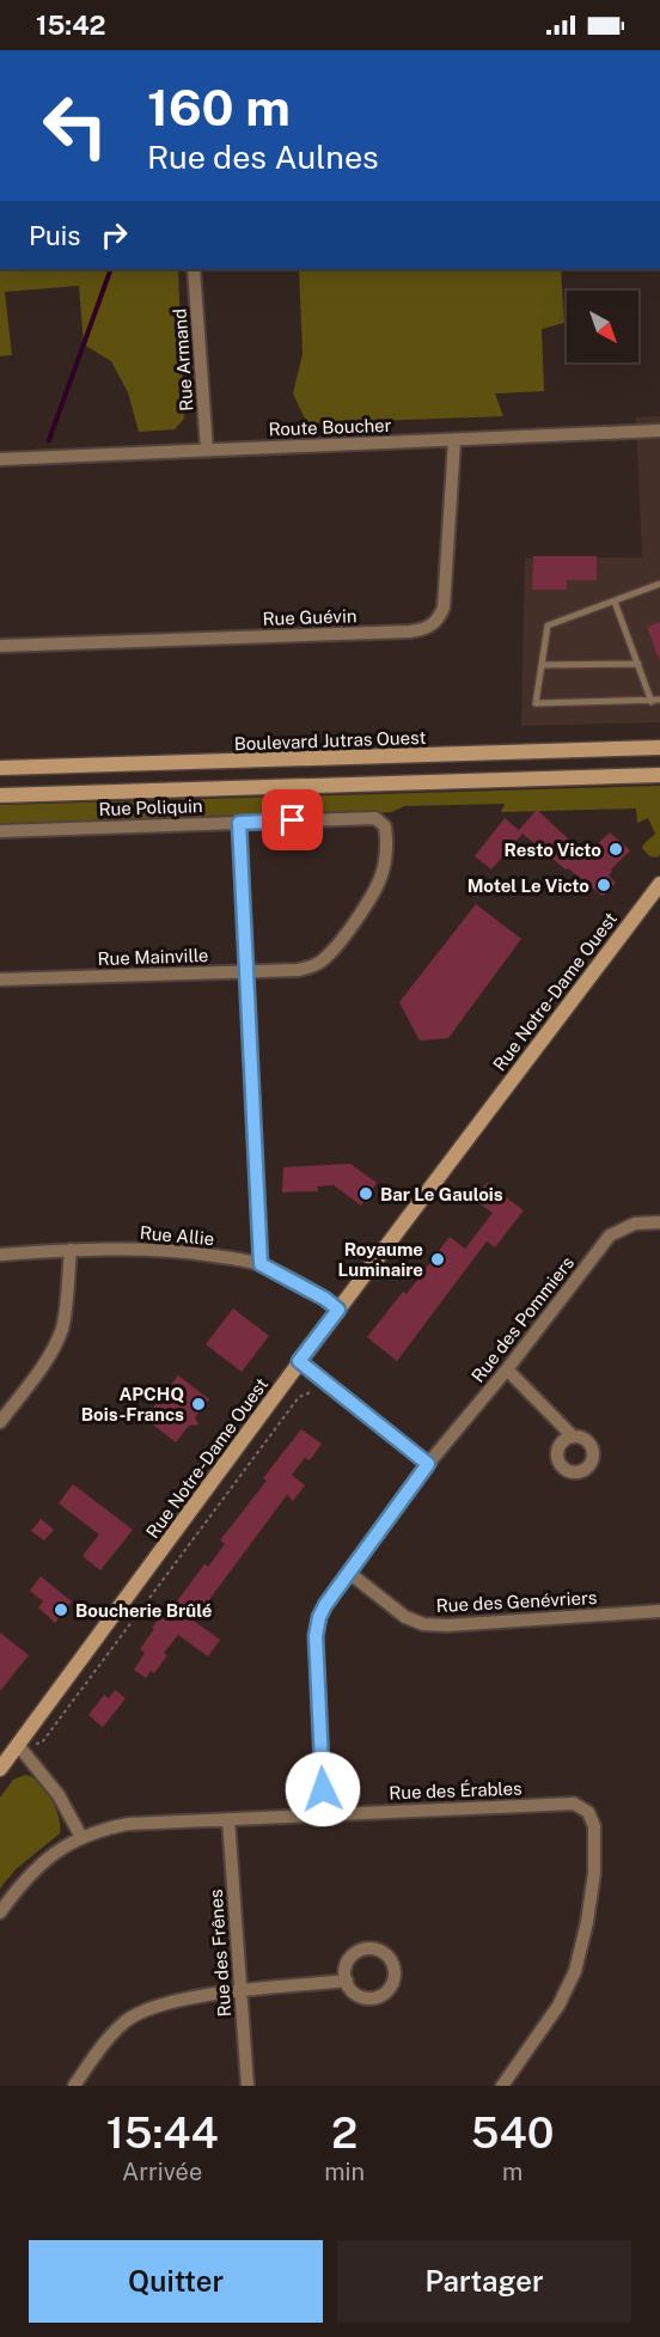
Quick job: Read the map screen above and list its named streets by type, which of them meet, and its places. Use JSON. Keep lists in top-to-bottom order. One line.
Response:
{"streets":{"main road":["Boulevard Jutras Ouest","Rue Notre-Dame Ouest"],"street":["Rue Armand","Route Boucher","Rue Guévin","Rue Poliquin","Rue Mainville","Rue Allie","Rue des Pommiers","Rue des Genévriers","Rue des Érables","Rue des Frênes"]},"crossings":[["Rue Armand","Route Boucher"],["Route Boucher","Rue Guévin"],["Rue Poliquin","Rue Mainville"],["Rue Notre-Dame Ouest","Rue Allie"],["Rue des Pommiers","Rue des Genévriers"],["Rue des Pommiers","Rue des Érables"],["Rue des Érables","Rue des Frênes"]],"places":["Resto Victo","Motel Le Victo","Bar Le Gaulois","Royaume Luminaire","APCHQ Bois-Francs","Boucherie Brûlé"],"north":"bottom right","page":{"status":"15:42","turn":["160 m","Rue des Aulnes"],"then":"Puis","eta":["15:44","Arrivée","2","min","540","m"],"buttons":["Quitter","Partager"]}}
